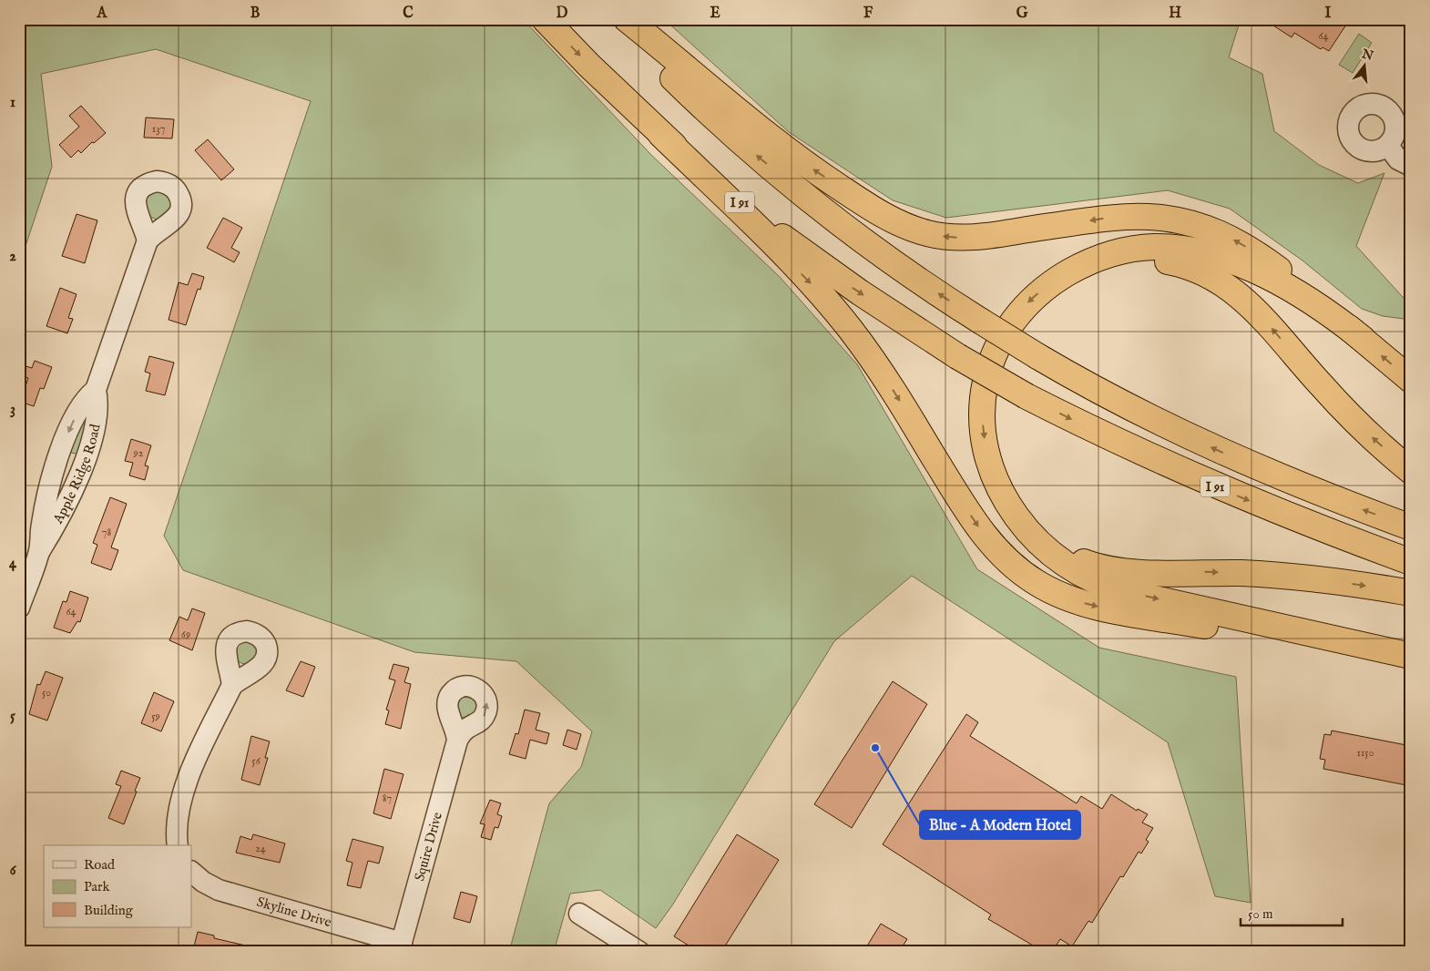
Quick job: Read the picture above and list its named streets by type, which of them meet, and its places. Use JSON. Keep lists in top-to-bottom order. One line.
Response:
{"streets":{"highway":["I 91"],"street":["Apple Ridge Road","Squire Drive","Skyline Drive"]},"crossings":[["Squire Drive","Skyline Drive"]],"places":["Blue - A Modern Hotel"],"house_numbers":["64","137","92","78","64","69","50","59","1150","56","87","24"],"legend":["Road","Park","Building"],"scale_bar":"50 m","north":"top","grid":{"columns":["A","B","C","D","E","F","G","H","I"],"rows":["1","2","3","4","5","6"]}}
